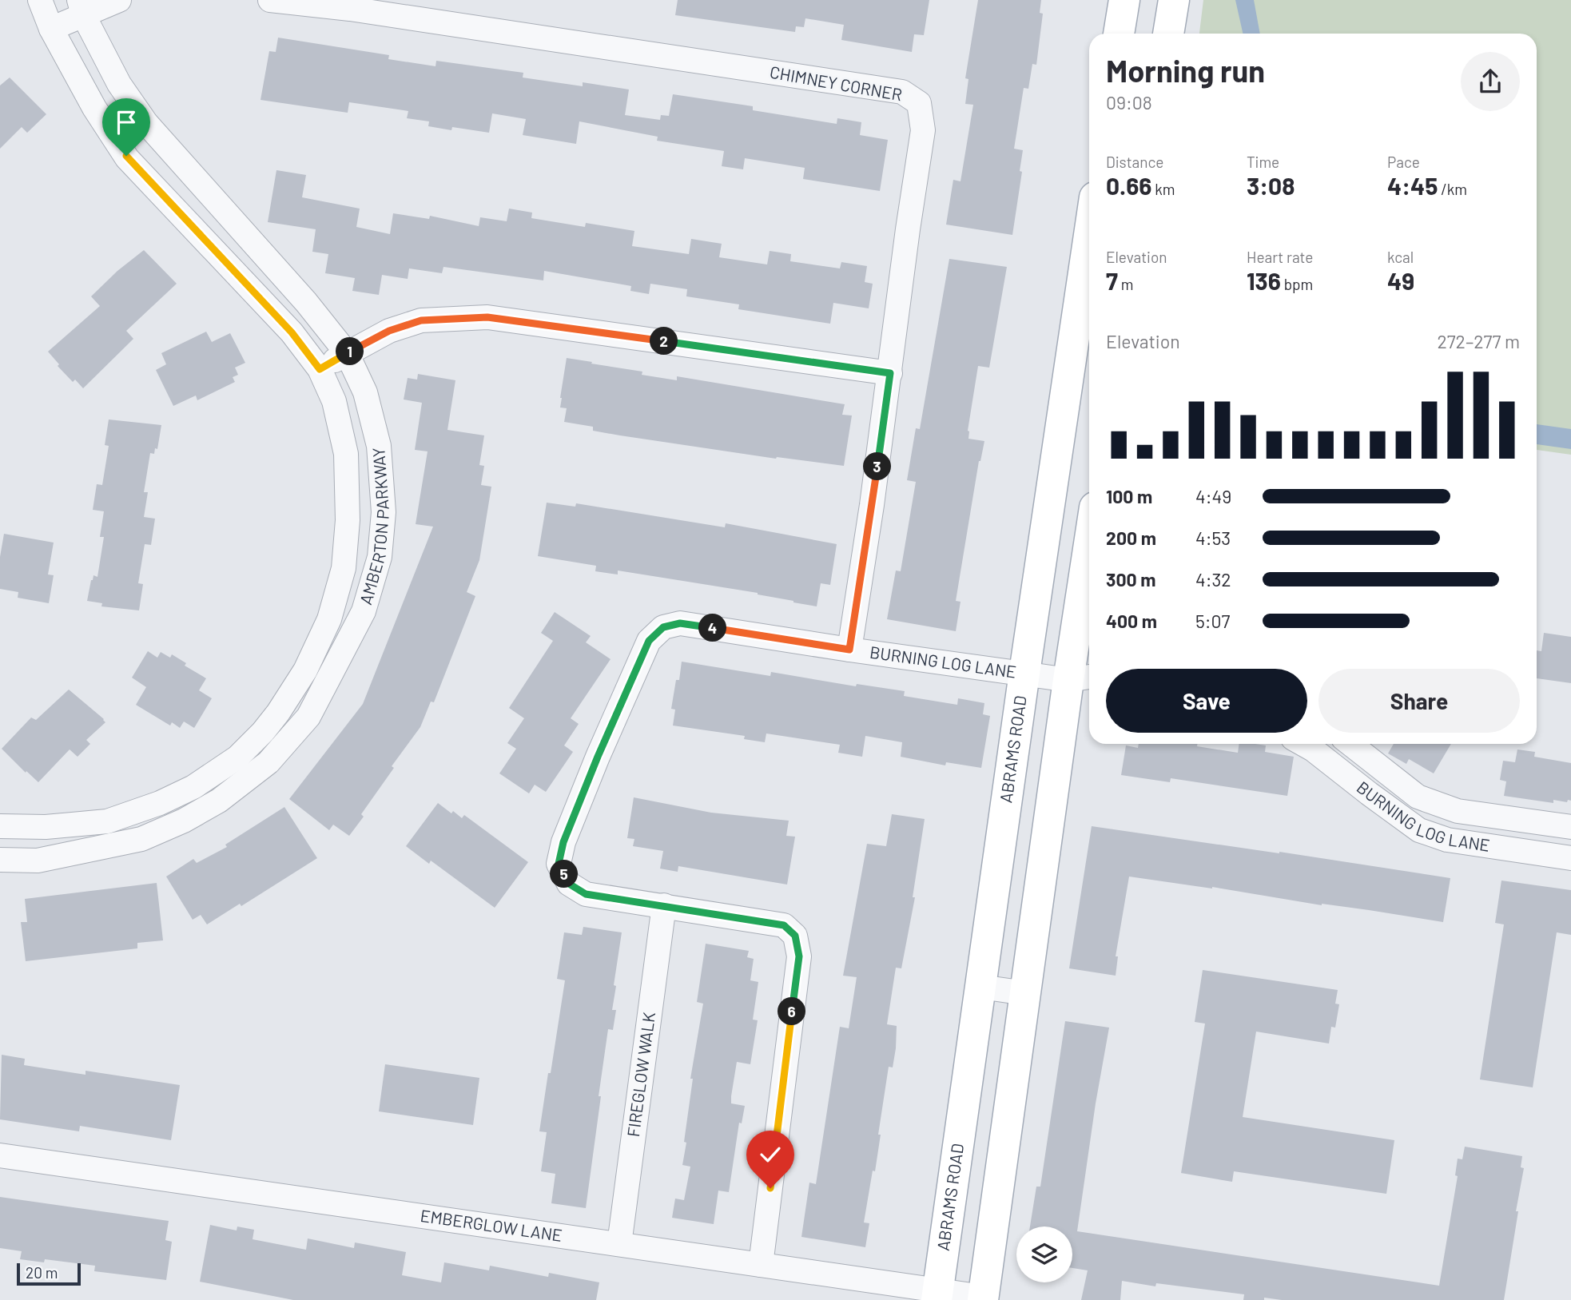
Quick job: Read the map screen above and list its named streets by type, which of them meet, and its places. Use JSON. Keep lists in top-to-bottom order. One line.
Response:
{"streets":{"main road":["ABRAMS ROAD"],"street":["CHIMNEY CORNER","AMBERTON PARKWAY","BURNING LOG LANE","FIREGLOW WALK","EMBERGLOW LANE"]},"crossings":[["CHIMNEY CORNER","BURNING LOG LANE"],["BURNING LOG LANE","ABRAMS ROAD"],["BURNING LOG LANE","FIREGLOW WALK"],["BURNING LOG LANE","EMBERGLOW LANE"],["ABRAMS ROAD","EMBERGLOW LANE"],["FIREGLOW WALK","EMBERGLOW LANE"]],"scale_bar":"20 m","page":{"heading":["Morning run","09:08"],"stats":[["Distance","0.66 km"],["Time","3:08"],["Pace","4:45 /km"],["Elevation","7 m"],["Heart rate","136 bpm"],["kcal","49"]],"chart":["Elevation","272–277 m"],"pins":["2","1","3","4","5","6"],"list":[{"name":"100 m","note":"4:49"},{"name":"200 m","note":"4:53"},{"name":"300 m","note":"4:32"},{"name":"400 m","note":"5:07"}],"buttons":["Save","Share"],"scale":"20 m"}}
